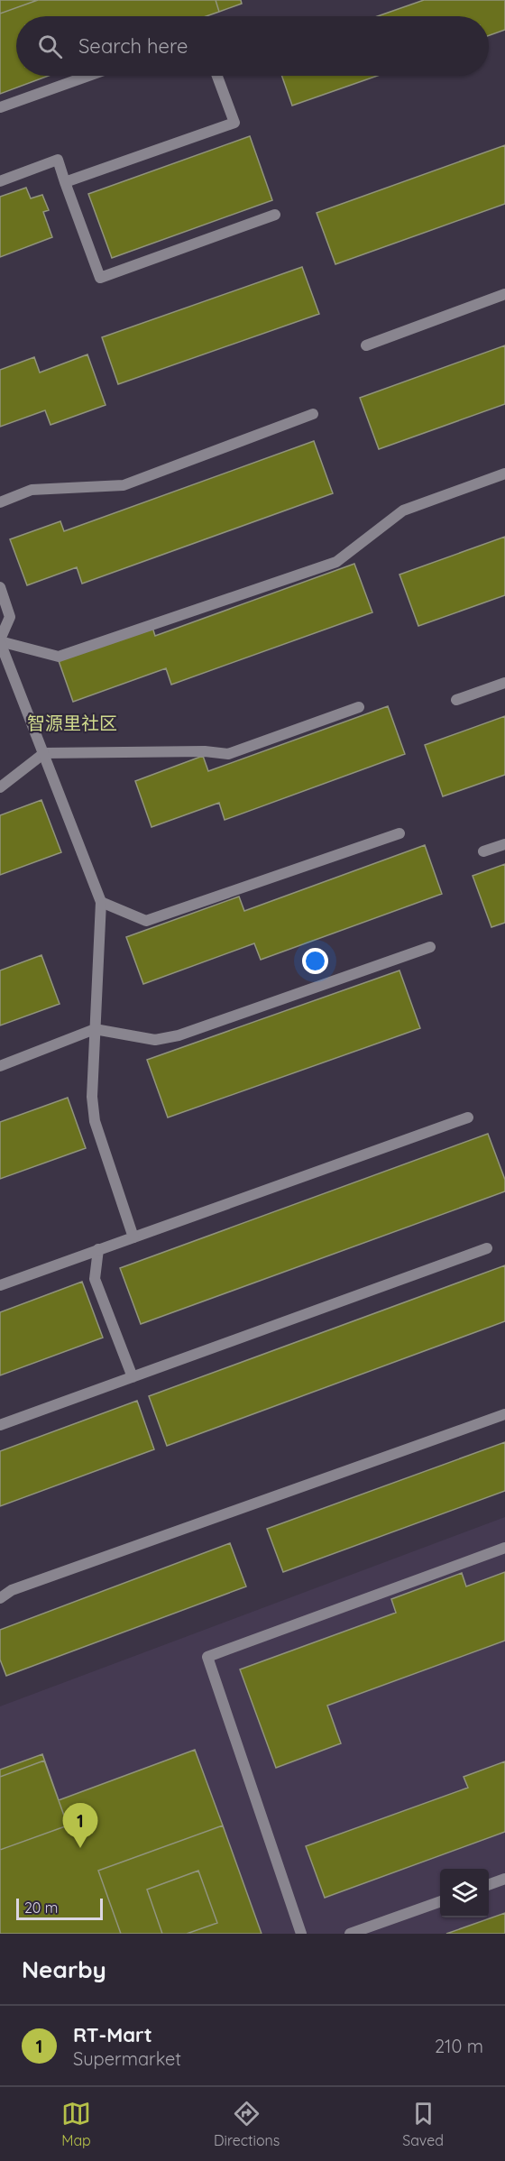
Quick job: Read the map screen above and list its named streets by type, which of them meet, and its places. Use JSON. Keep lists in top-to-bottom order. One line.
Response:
{"districts":["智源里社区"],"scale_bar":"20 m","page":{"search":"Search here","pins":"1","scale":"20 m","heading":"Nearby","list":[{"mark":"1","name":"RT-Mart","note":"Supermarket","value":"210 m"}],"nav":["Map","Directions","Saved"]}}
